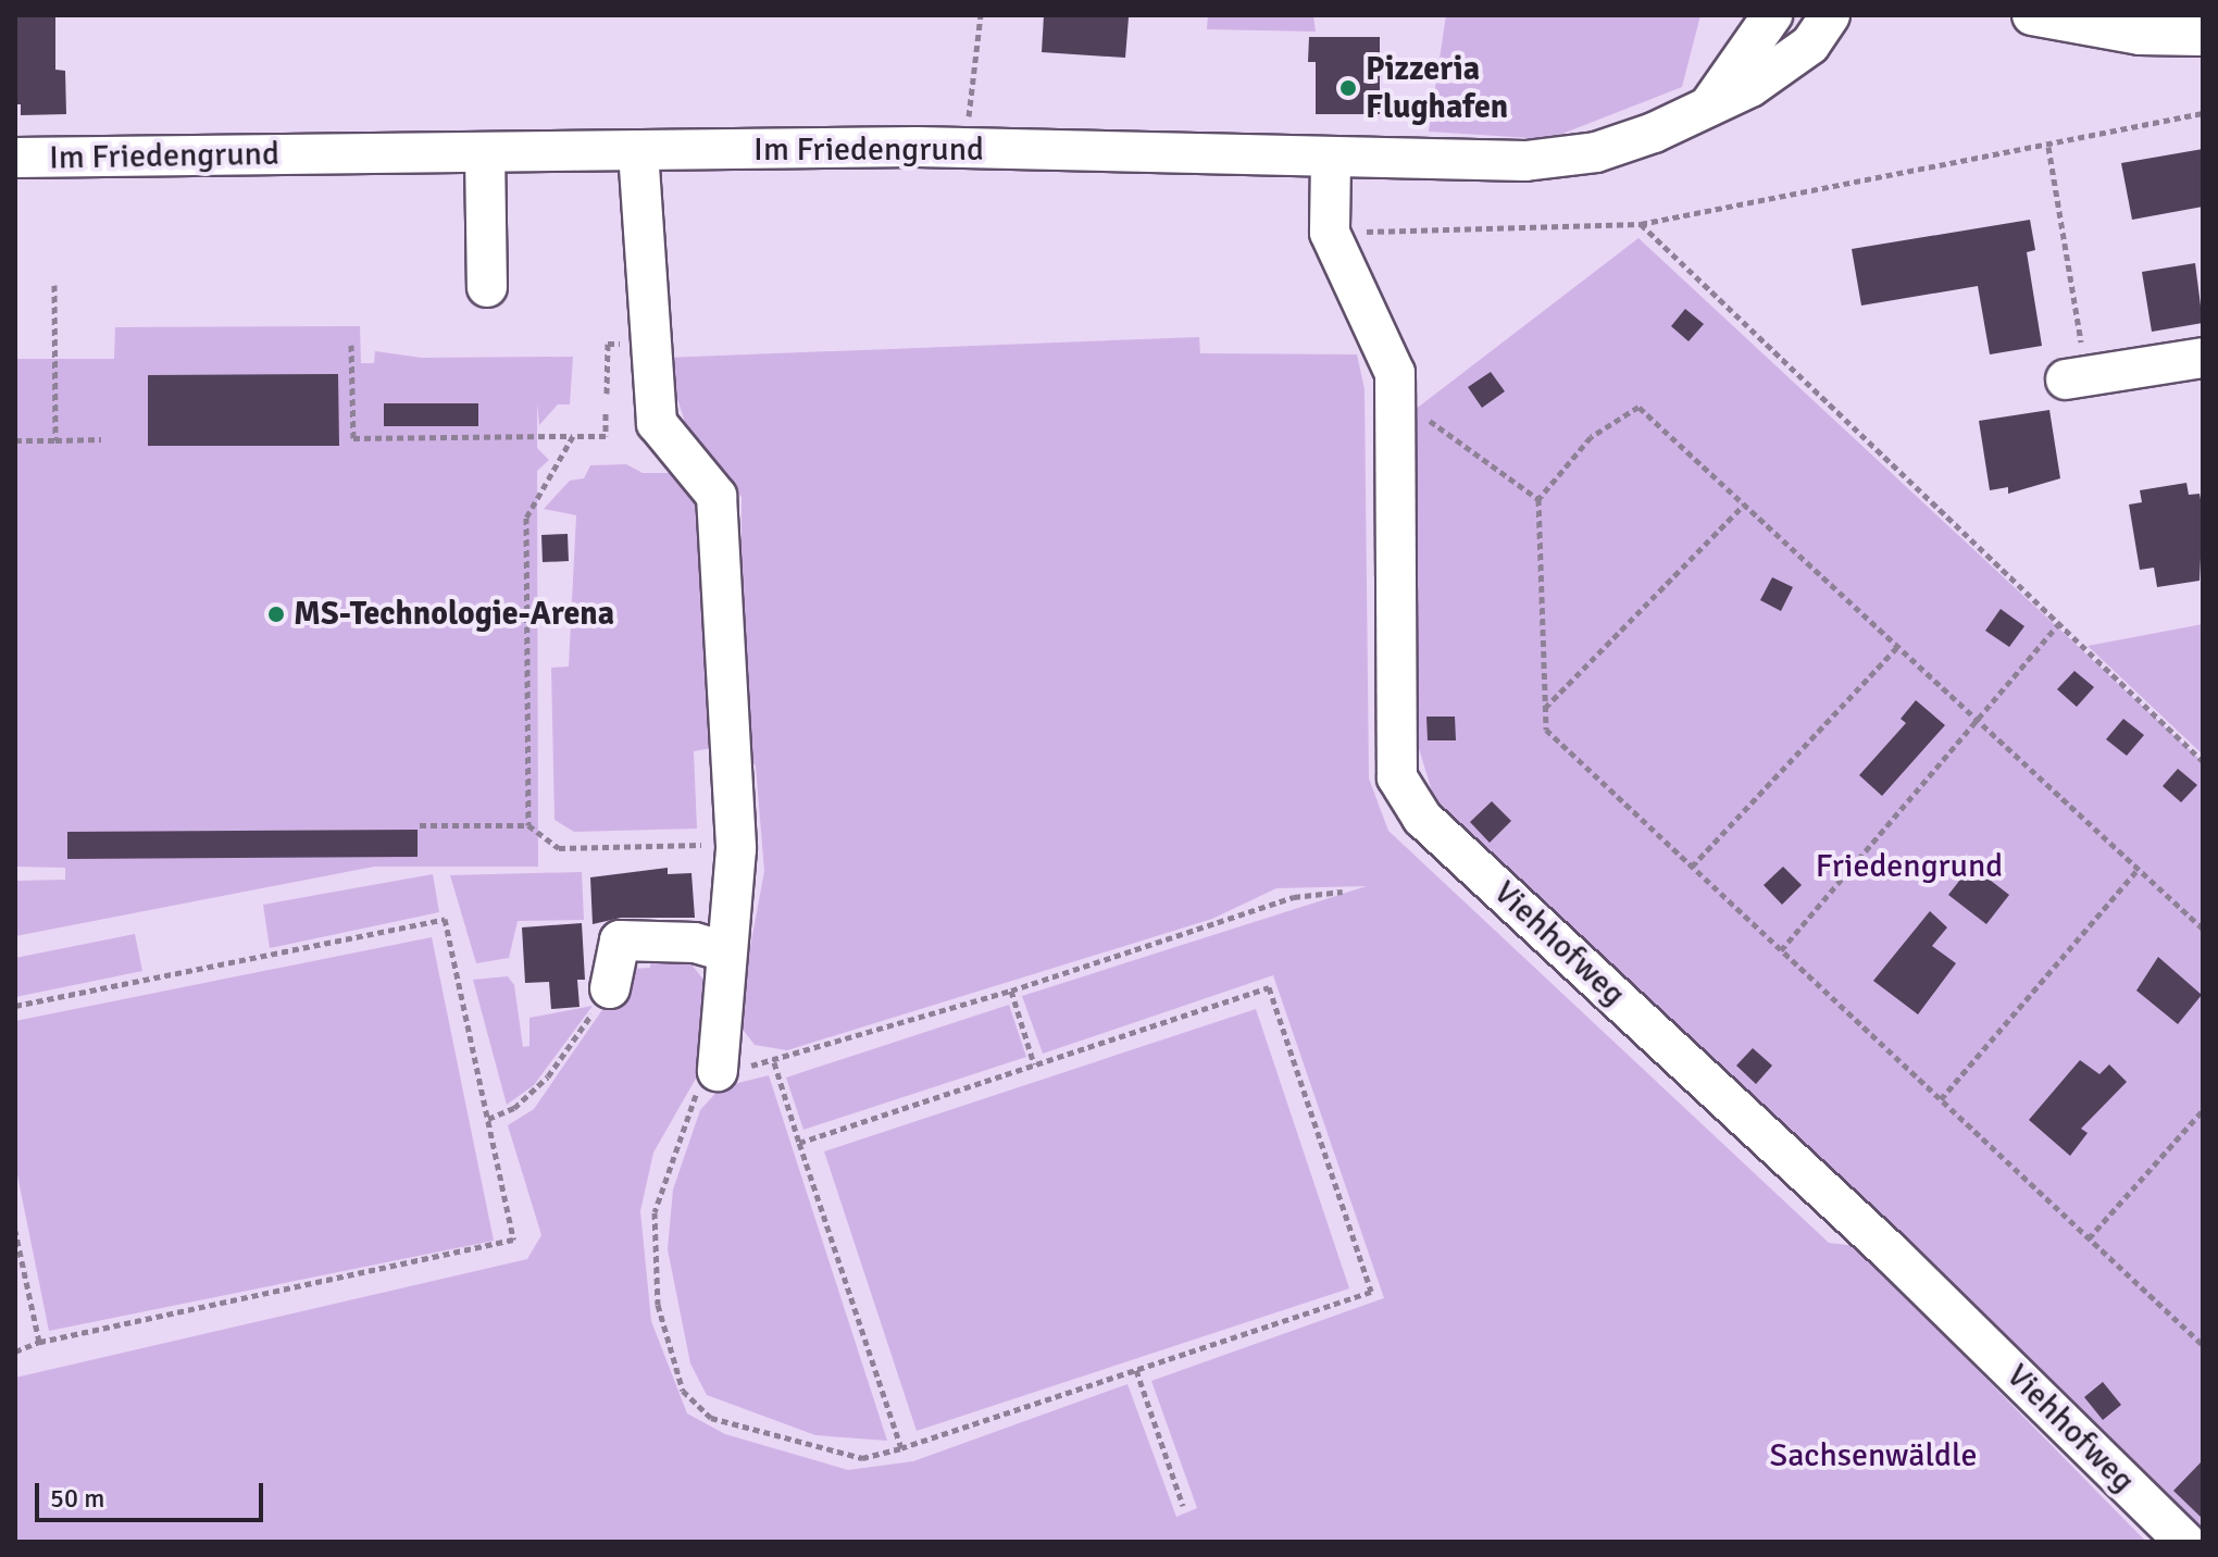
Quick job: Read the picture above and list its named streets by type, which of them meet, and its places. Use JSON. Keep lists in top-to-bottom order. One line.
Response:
{"streets":{"street":["Im Friedengrund","Viehhofweg"]},"crossings":[["Im Friedengrund","Viehhofweg"]],"parks":["Friedengrund","Sachsenwäldle"],"places":["Pizzeria Flughafen","MS-Technologie-Arena"],"scale_bar":"50 m"}
